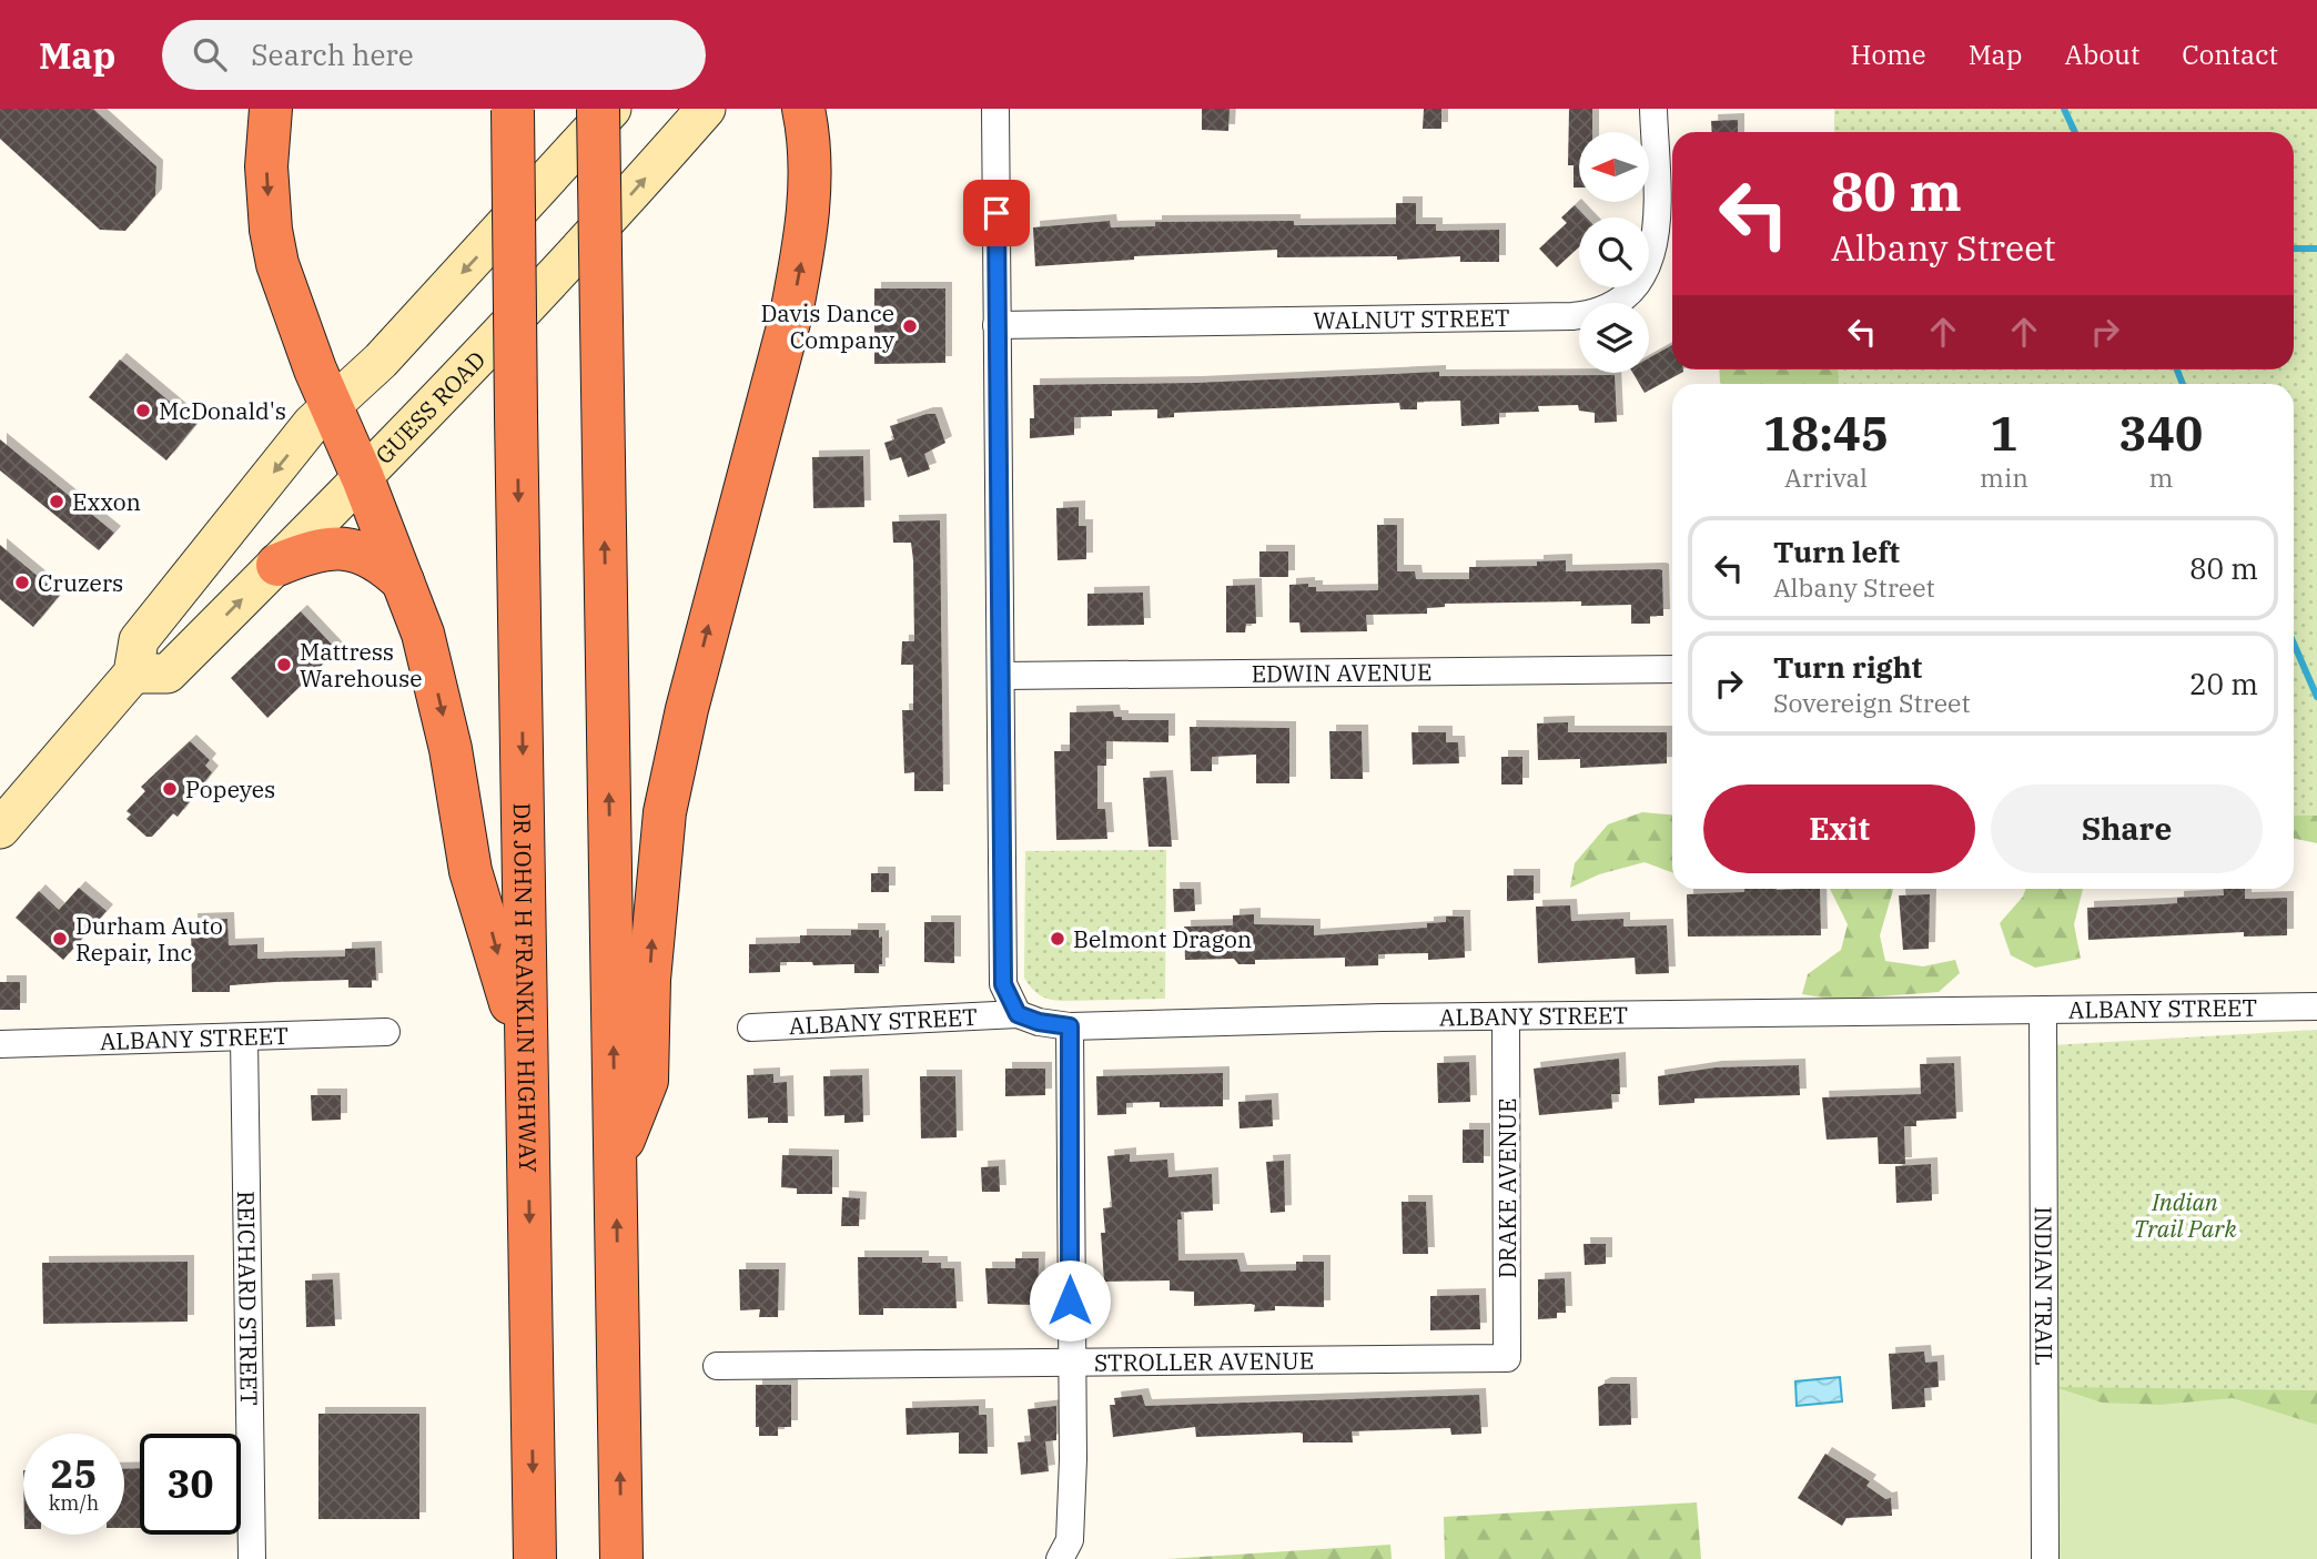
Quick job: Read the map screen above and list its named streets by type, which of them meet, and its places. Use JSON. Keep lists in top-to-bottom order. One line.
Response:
{"streets":{"highway":["DR JOHN H FRANKLIN HIGHWAY"],"main road":["GUESS ROAD"],"street":["WALNUT STREET","EDWIN AVENUE","ALBANY STREET","DRAKE AVENUE","INDIAN TRAIL","REICHARD STREET","STROLLER AVENUE"]},"crossings":[["ALBANY STREET","DRAKE AVENUE"],["ALBANY STREET","INDIAN TRAIL"],["ALBANY STREET","REICHARD STREET"],["DRAKE AVENUE","STROLLER AVENUE"]],"parks":["Indian Trail Park"],"places":["Davis Dance Company","McDonald's","Exxon","Cruzers","Mattress Warehouse","Popeyes","Durham Auto Repair, Inc","Belmont Dragon"],"north":"left","page":{"header":"Map","search":"Search here","nav":["Home","Map","About","Contact"],"turn":["80 m","Albany Street"],"eta":["18:45","Arrival","1","min","340","m"],"list":[{"name":"Turn left","note":"Albany Street","value":"80 m"},{"name":"Turn right","note":"Sovereign Street","value":"20 m"}],"buttons":["Exit","Share"],"speed":"25 km/h","limit":"30"}}
